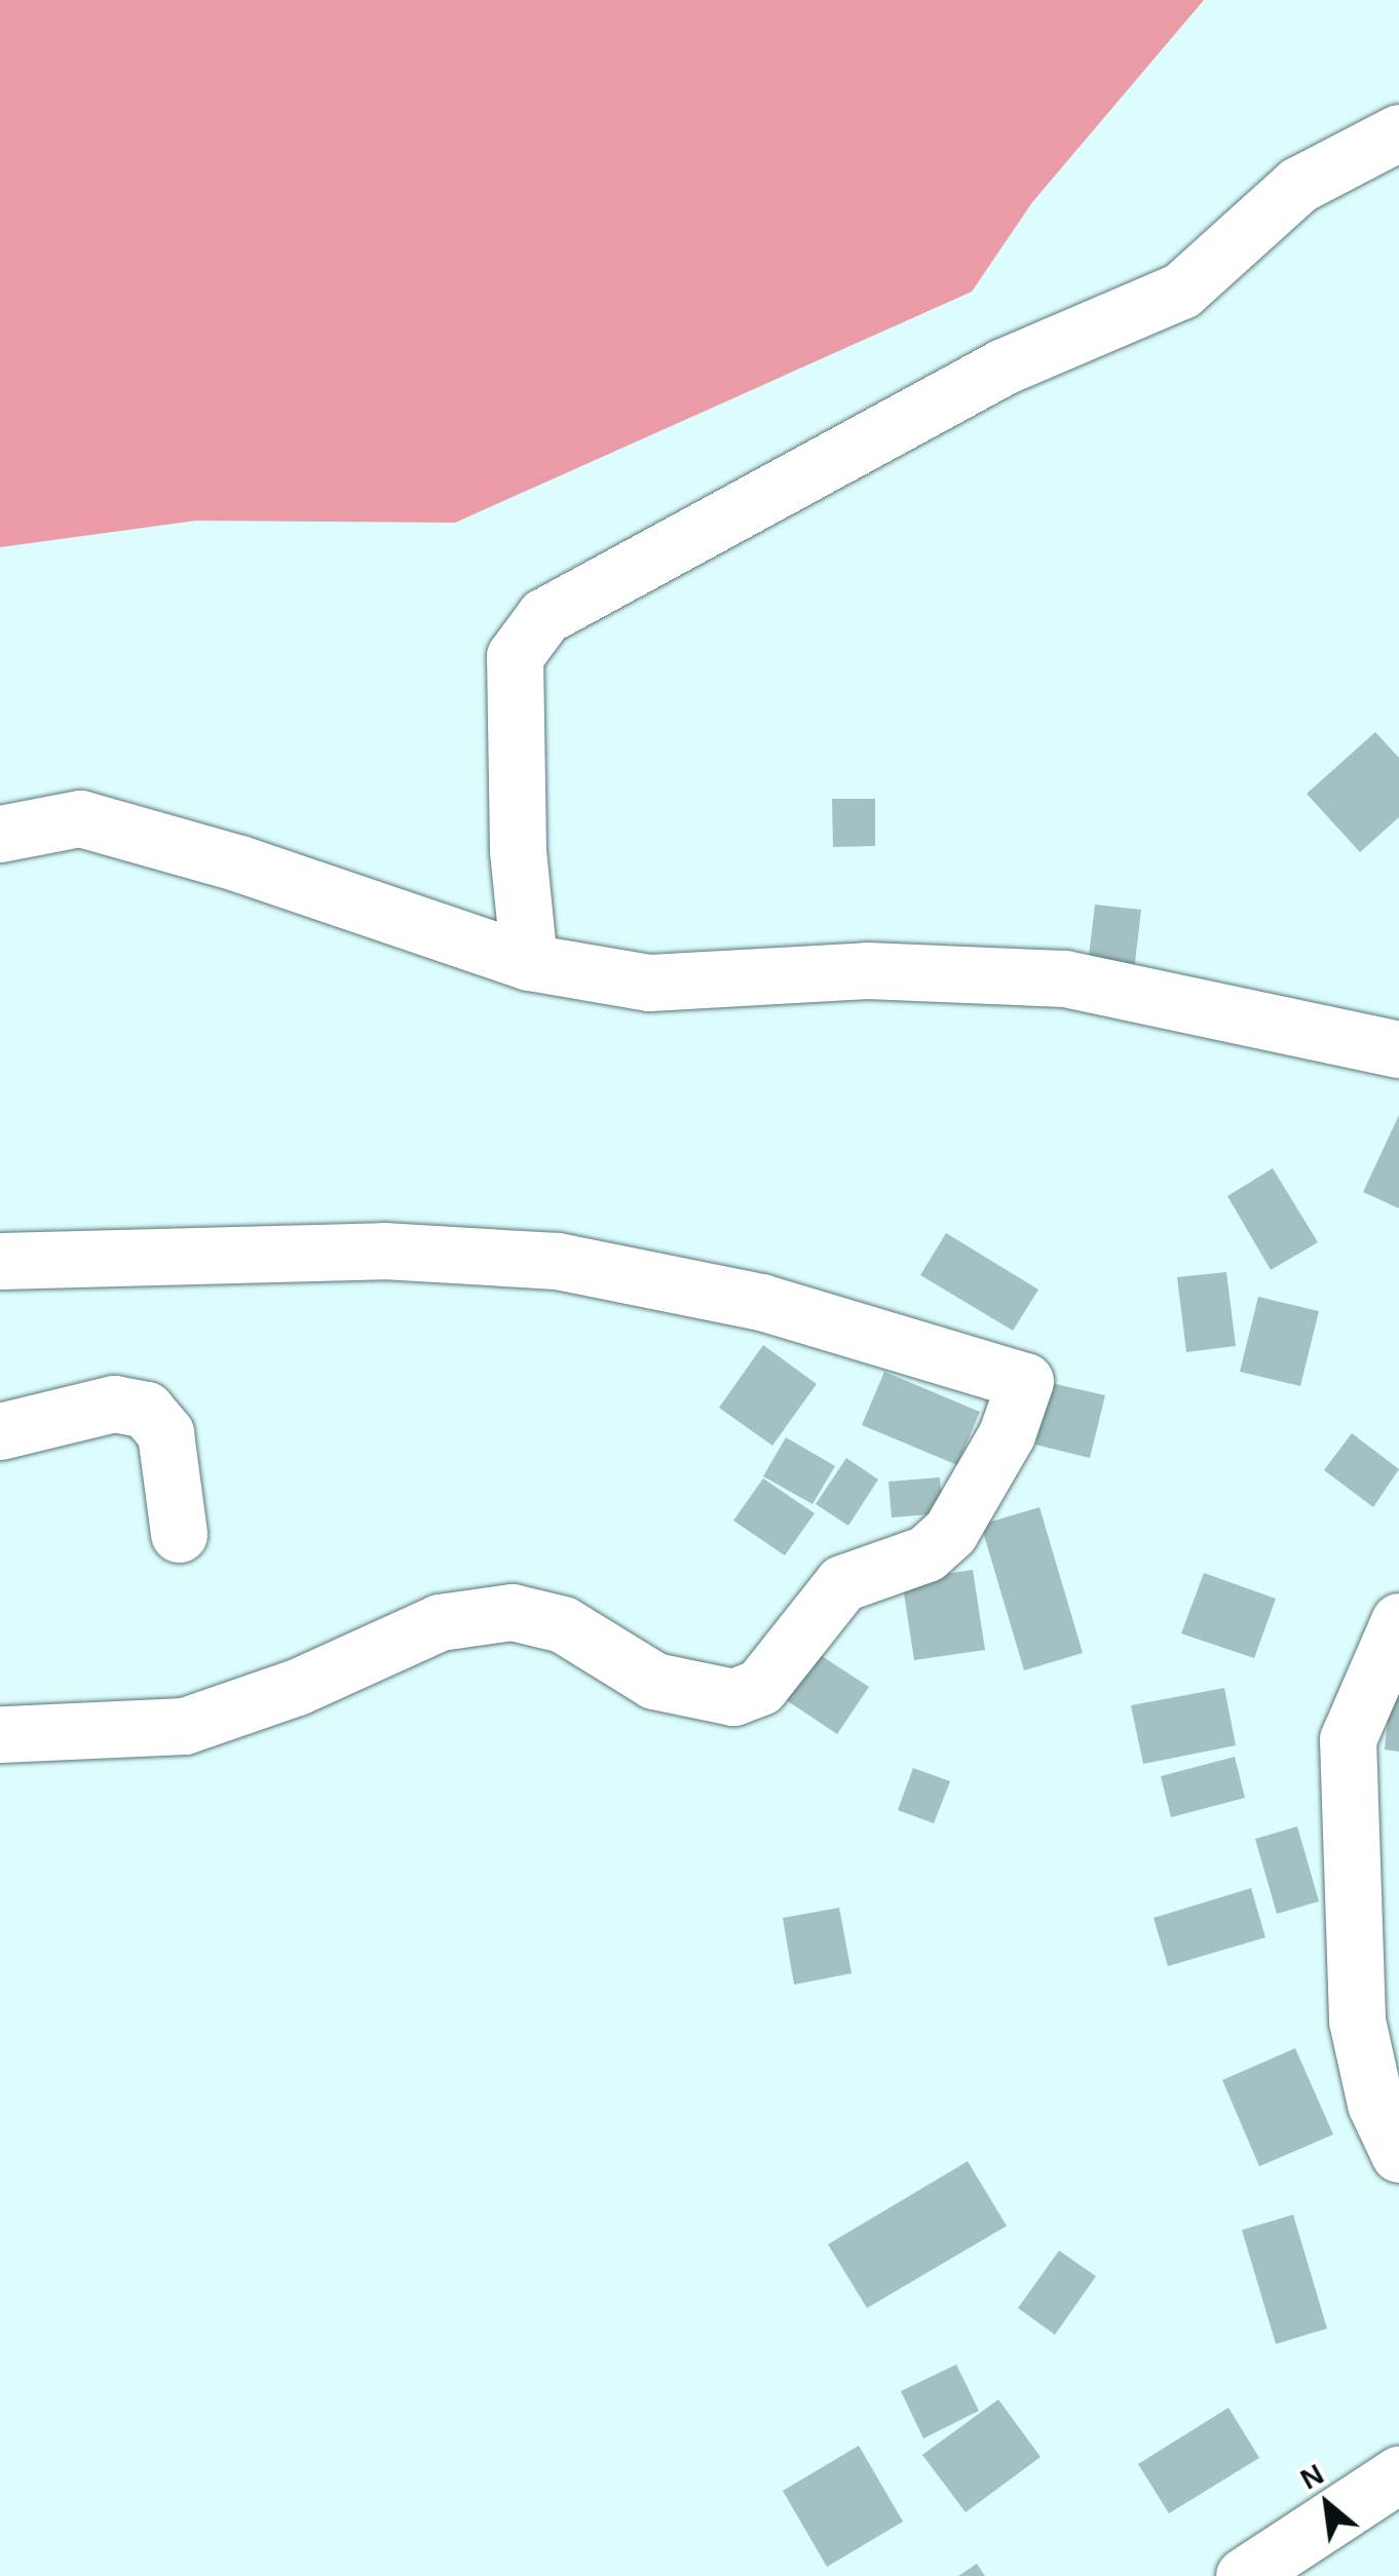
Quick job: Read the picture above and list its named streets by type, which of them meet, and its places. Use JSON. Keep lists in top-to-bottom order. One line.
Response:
{"north":"top left"}
